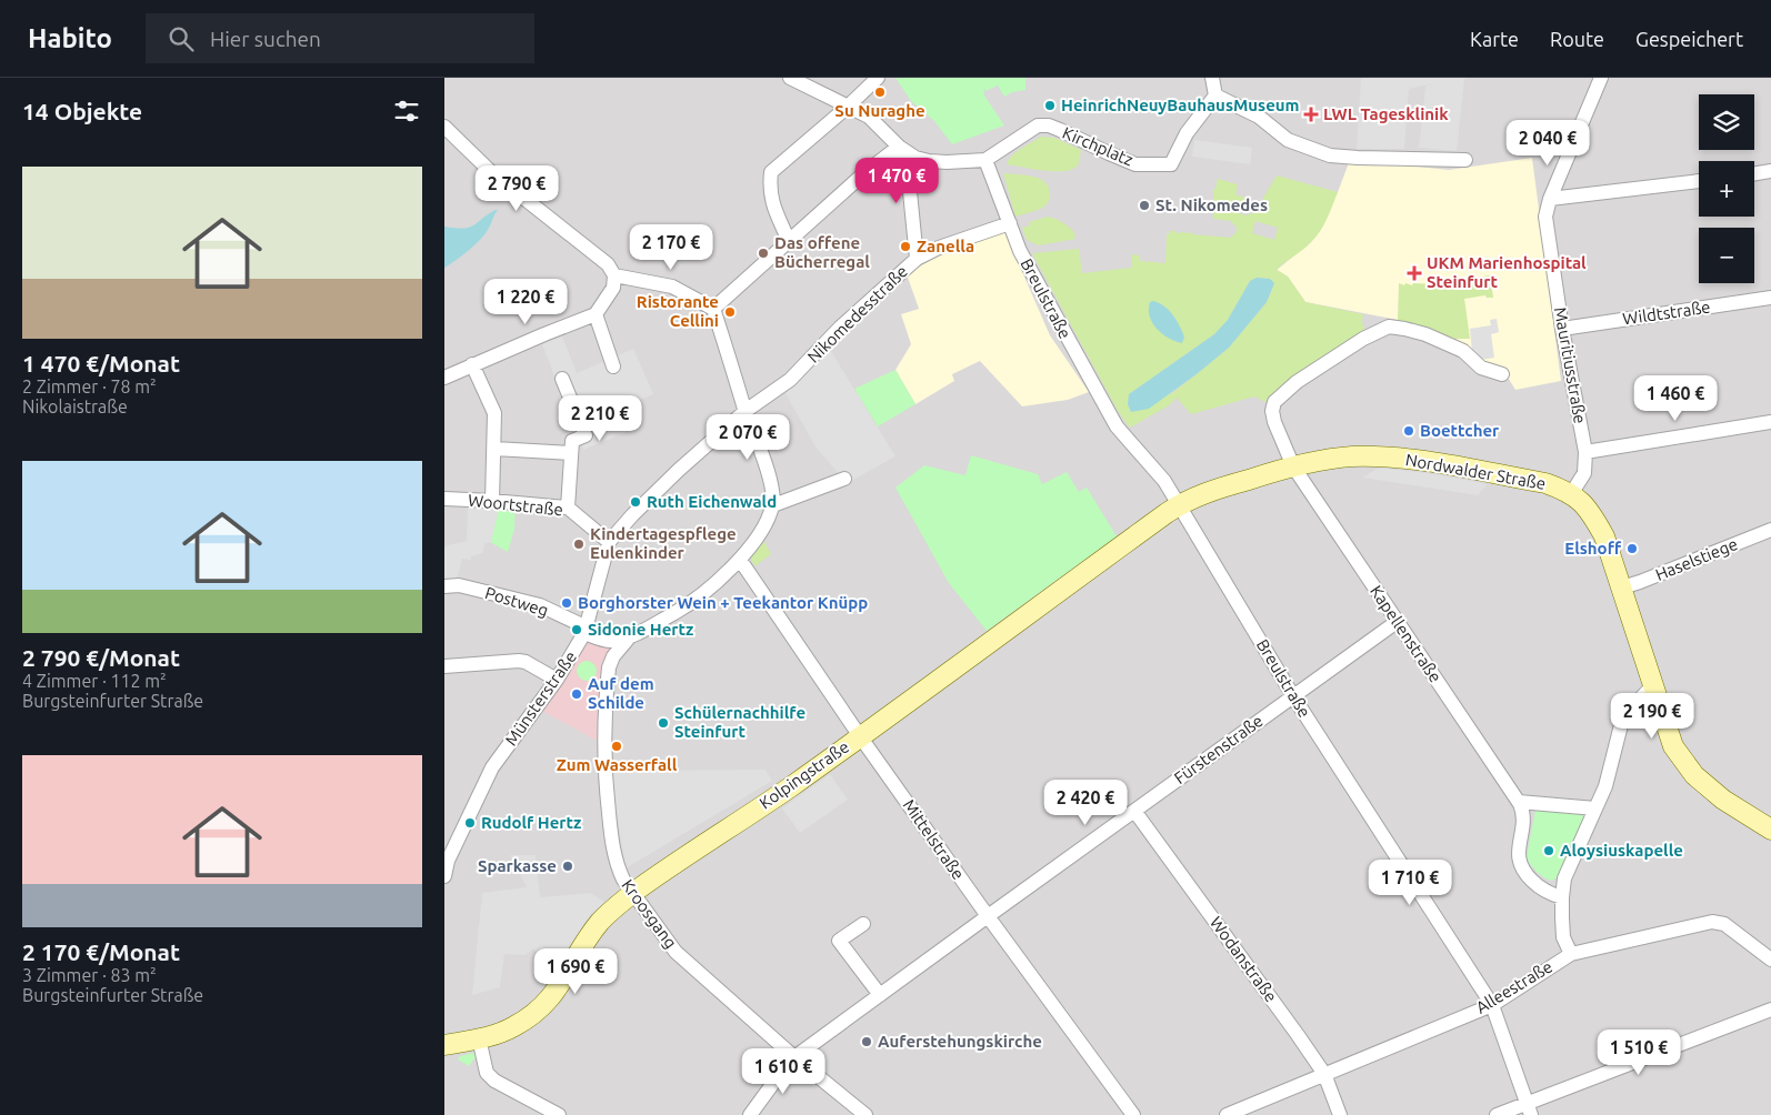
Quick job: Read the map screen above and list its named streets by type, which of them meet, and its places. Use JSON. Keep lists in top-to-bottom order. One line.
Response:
{"streets":{"street":["Kirchplatz","Breulstraße","Wildtstraße","Nikomedesstraße","Mauritiusstraße","Nordwalder Straße","Woortstraße","Haselstiege","Postweg","Kapellenstraße","Münsterstraße","Fürstenstraße","Kolpingstraße","Mittelstraße","Kroosgang","Wodanstraße","Alleestraße"]},"crossings":[["Breulstraße","Nikomedesstraße"],["Breulstraße","Nordwalder Straße"],["Breulstraße","Fürstenstraße"],["Breulstraße","Kolpingstraße"],["Breulstraße","Alleestraße"],["Wildtstraße","Mauritiusstraße"],["Nikomedesstraße","Münsterstraße"],["Mauritiusstraße","Nordwalder Straße"],["Nordwalder Straße","Haselstiege"],["Nordwalder Straße","Kapellenstraße"],["Nordwalder Straße","Kolpingstraße"],["Woortstraße","Münsterstraße"],["Postweg","Münsterstraße"],["Postweg","Kroosgang"],["Kapellenstraße","Fürstenstraße"],["Fürstenstraße","Mittelstraße"],["Fürstenstraße","Kroosgang"],["Fürstenstraße","Wodanstraße"],["Kolpingstraße","Mittelstraße"],["Kolpingstraße","Kroosgang"],["Wodanstraße","Alleestraße"]],"places":{"other":["Su Nuraghe","HeinrichNeuyBauhausMuseum","St. Nikomedes","Zanella","Das offene Bücherregal","Ristorante Cellini","Boettcher","Ruth Eichenwald","Kindertagespflege Eulenkinder","Elshoff","Borghorster Wein + Teekantor Knüpp","Sidonie Hertz","Auf dem Schilde","Schülernachhilfe Steinfurt","Zum Wasserfall","Rudolf Hertz","Aloysiuskapelle","Sparkasse","Auferstehungskirche"],"health":["LWL Tagesklinik","UKM Marienhospital Steinfurt"]},"page":{"header":"Habito","search":"Hier suchen","nav":["Karte","Route","Gespeichert"],"heading":"14 Objekte","map_buttons":["+","−"],"price":["2 040 €","1 470 €","2 790 €","2 170 €","1 220 €","1 460 €","2 210 €","2 070 €","2 190 €","2 420 €","1 710 €","1 690 €","1 510 €","1 610 €"],"list":[{"name":"1 470 €/Monat","note":"2 Zimmer · 78 m² · Nikolaistraße"},{"name":"2 790 €/Monat","note":"4 Zimmer · 112 m² · Burgsteinfurter Straße"},{"name":"2 170 €/Monat","note":"3 Zimmer · 83 m² · Burgsteinfurter Straße"}]}}
